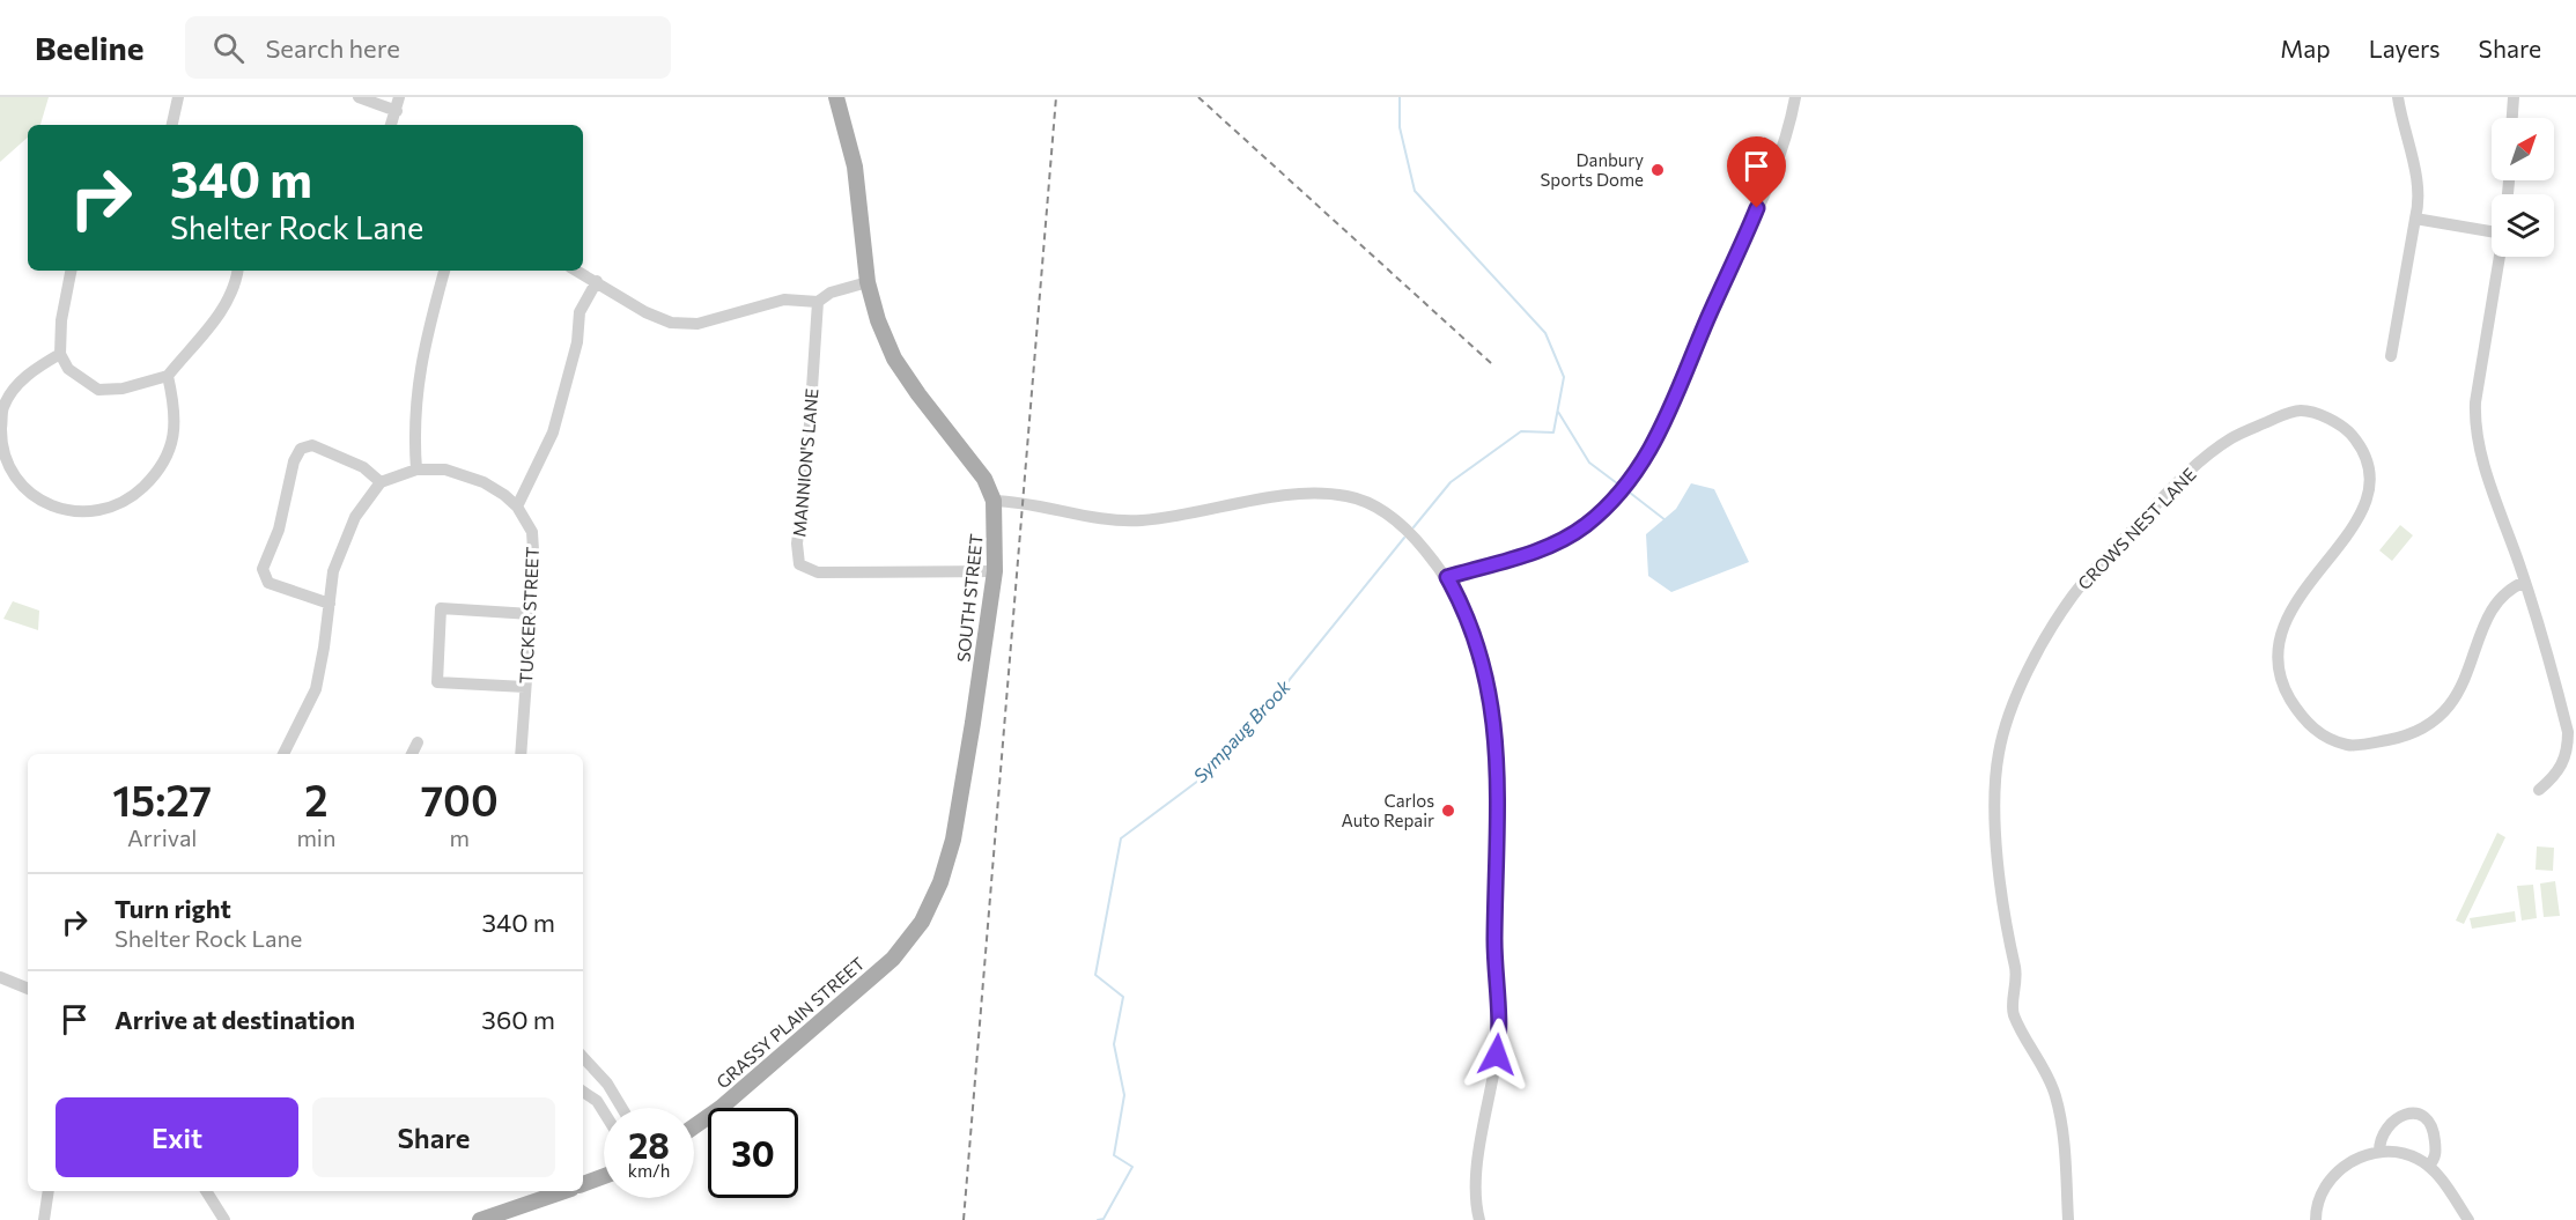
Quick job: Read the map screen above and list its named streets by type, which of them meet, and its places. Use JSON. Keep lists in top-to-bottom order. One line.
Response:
{"streets":{"main road":["SOUTH STREET","GRASSY PLAIN STREET"],"street":["MANNION'S LANE","CROWS NEST LANE","TUCKER STREET"]},"crossings":[["MANNION'S LANE","SOUTH STREET"],["SOUTH STREET","GRASSY PLAIN STREET"]],"water":["Sympaug Brook"],"places":["Danbury Sports Dome","Carlos Auto Repair"],"north":"top right","page":{"header":"Beeline","search":"Search here","nav":["Map","Layers","Share"],"turn":["340 m","Shelter Rock Lane"],"eta":["15:27","Arrival","2","min","700","m"],"list":[{"name":"Turn right","note":"Shelter Rock Lane","value":"340 m"},{"name":"Arrive at destination","value":"360 m"}],"buttons":["Exit","Share"],"speed":"28 km/h","limit":"30"}}
